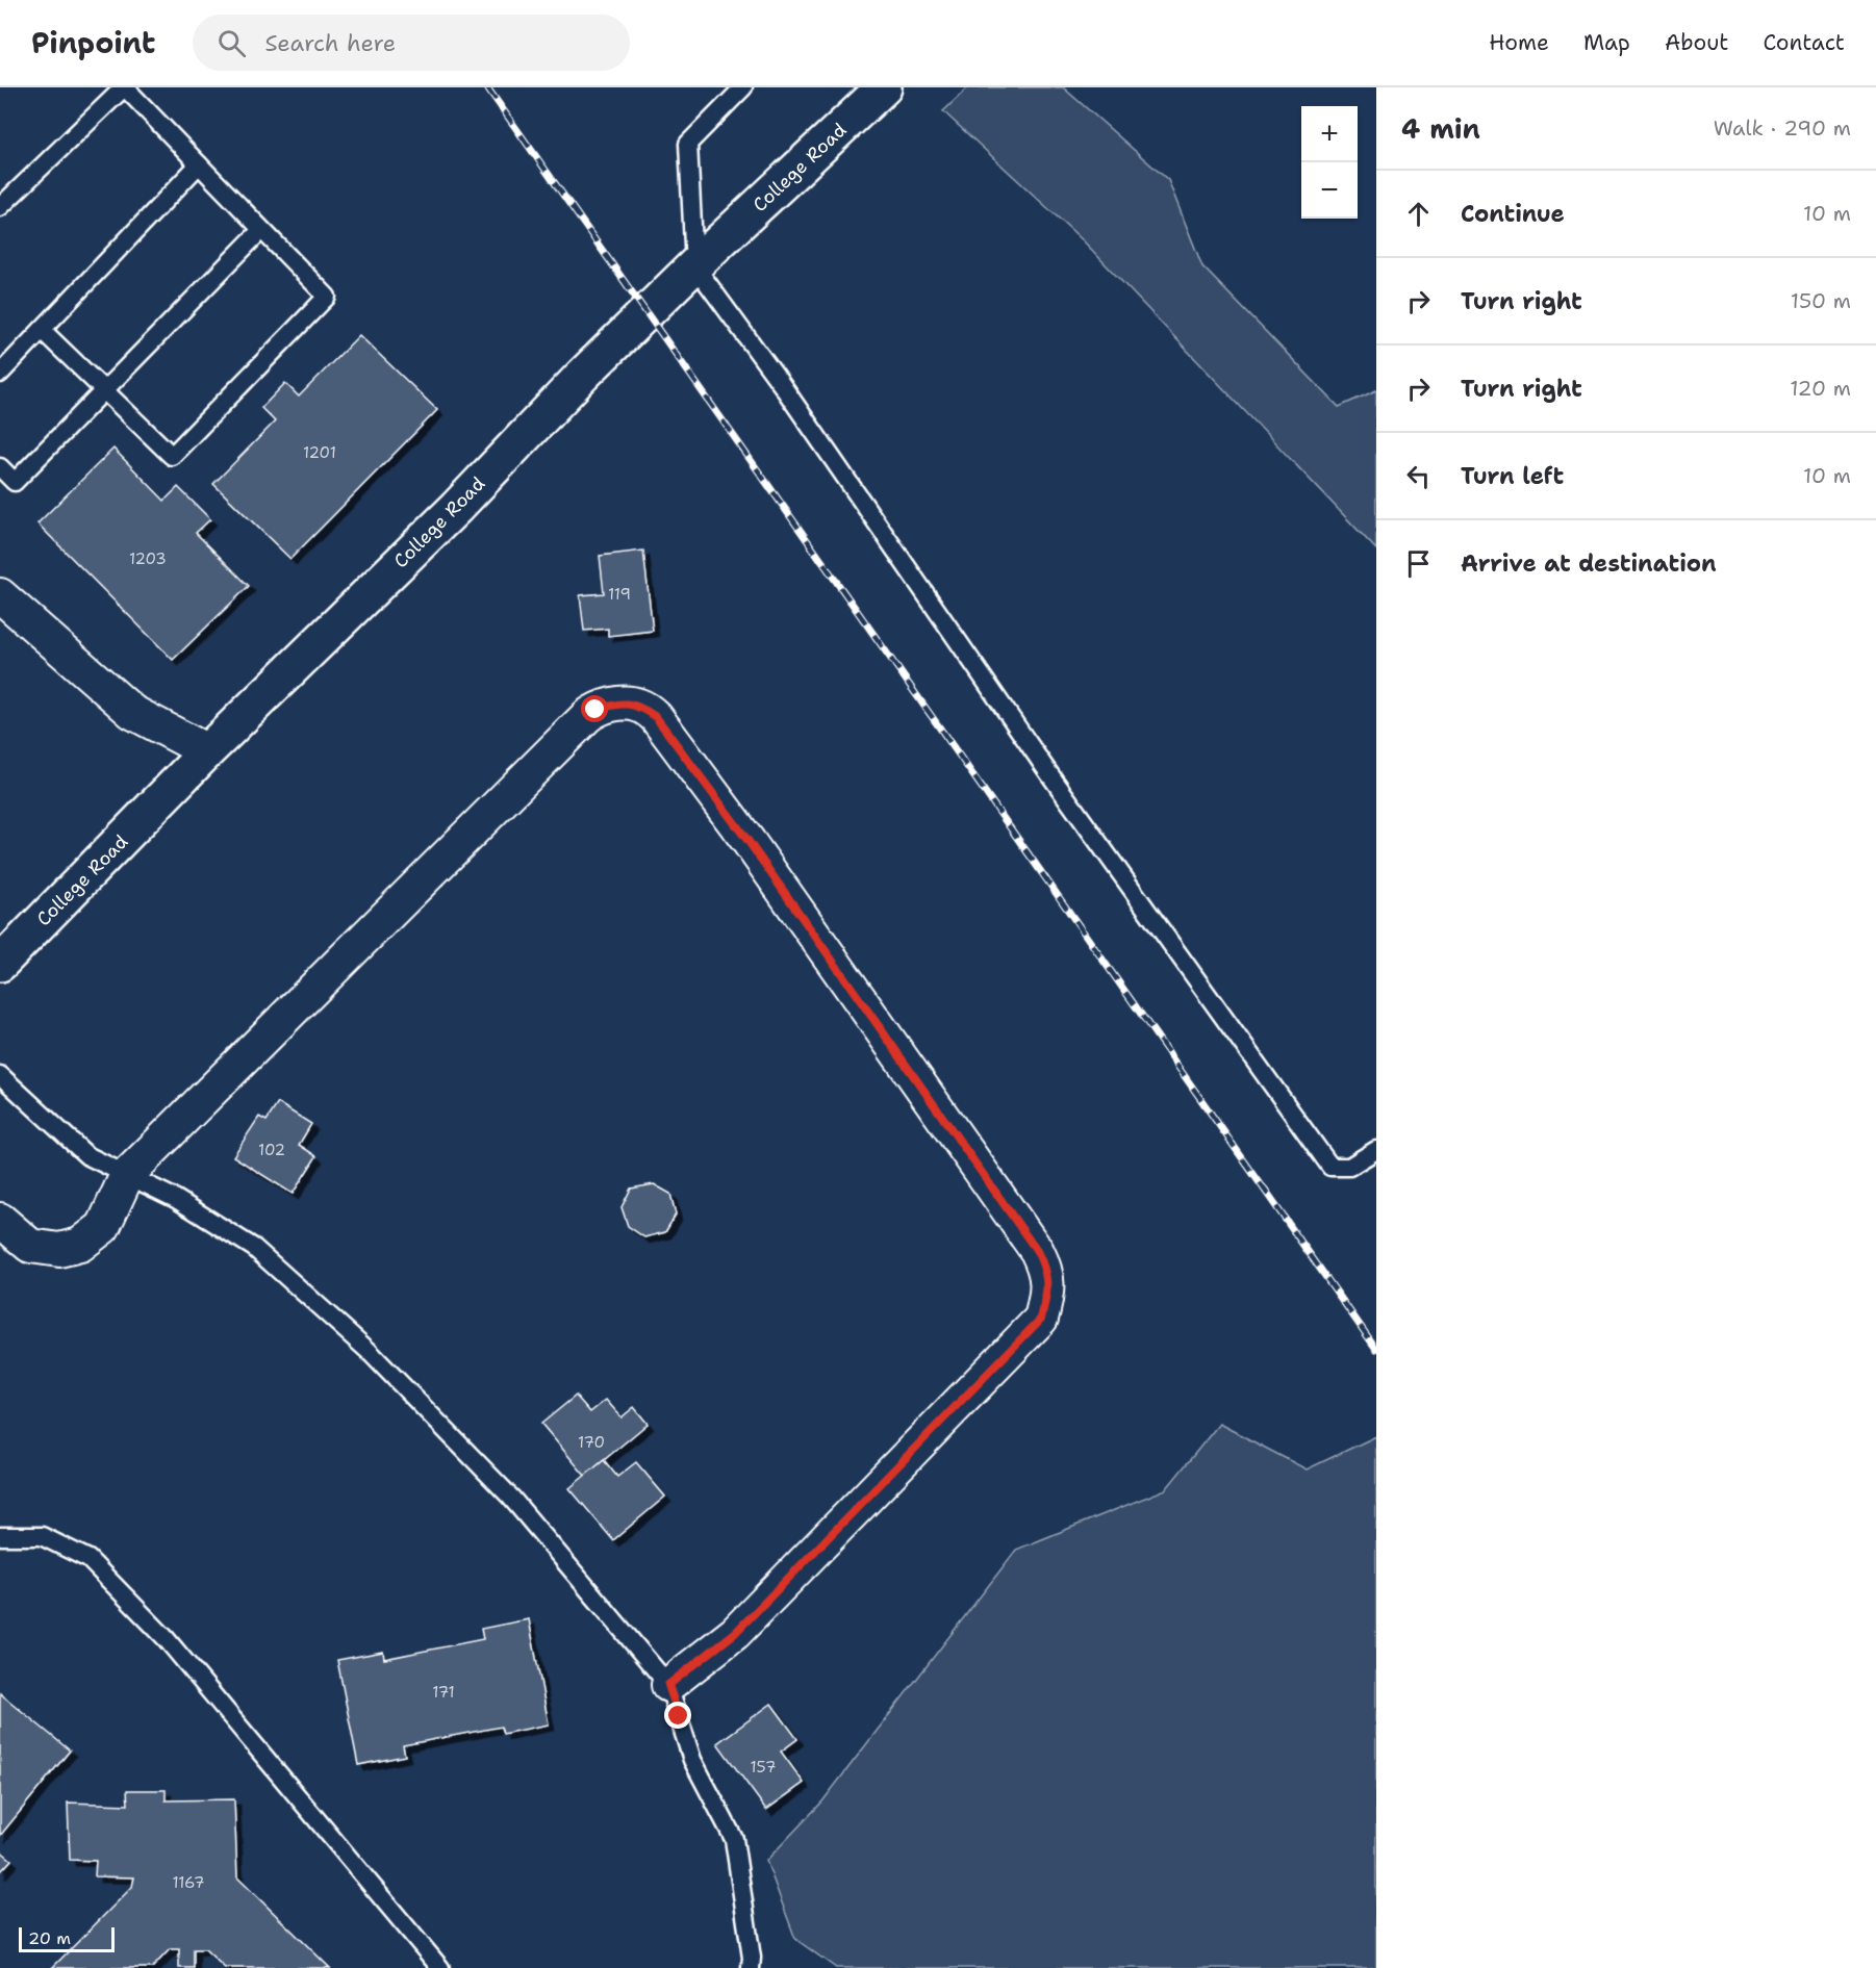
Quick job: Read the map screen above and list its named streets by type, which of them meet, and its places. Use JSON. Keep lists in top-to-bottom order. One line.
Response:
{"streets":{"street":["College Road"]},"house_numbers":["1201","1203","119","102","170","171","157","1167"],"scale_bar":"20 m","page":{"header":"Pinpoint","search":"Search here","nav":["Home","Map","About","Contact"],"heading":["4 min","Walk · 290 m"],"map_buttons":["+","−"],"list":[["Continue","10 m"],["Turn right","150 m"],["Turn right","120 m"],["Turn left","10 m"],"Arrive at destination"],"scale":"20 m"}}
